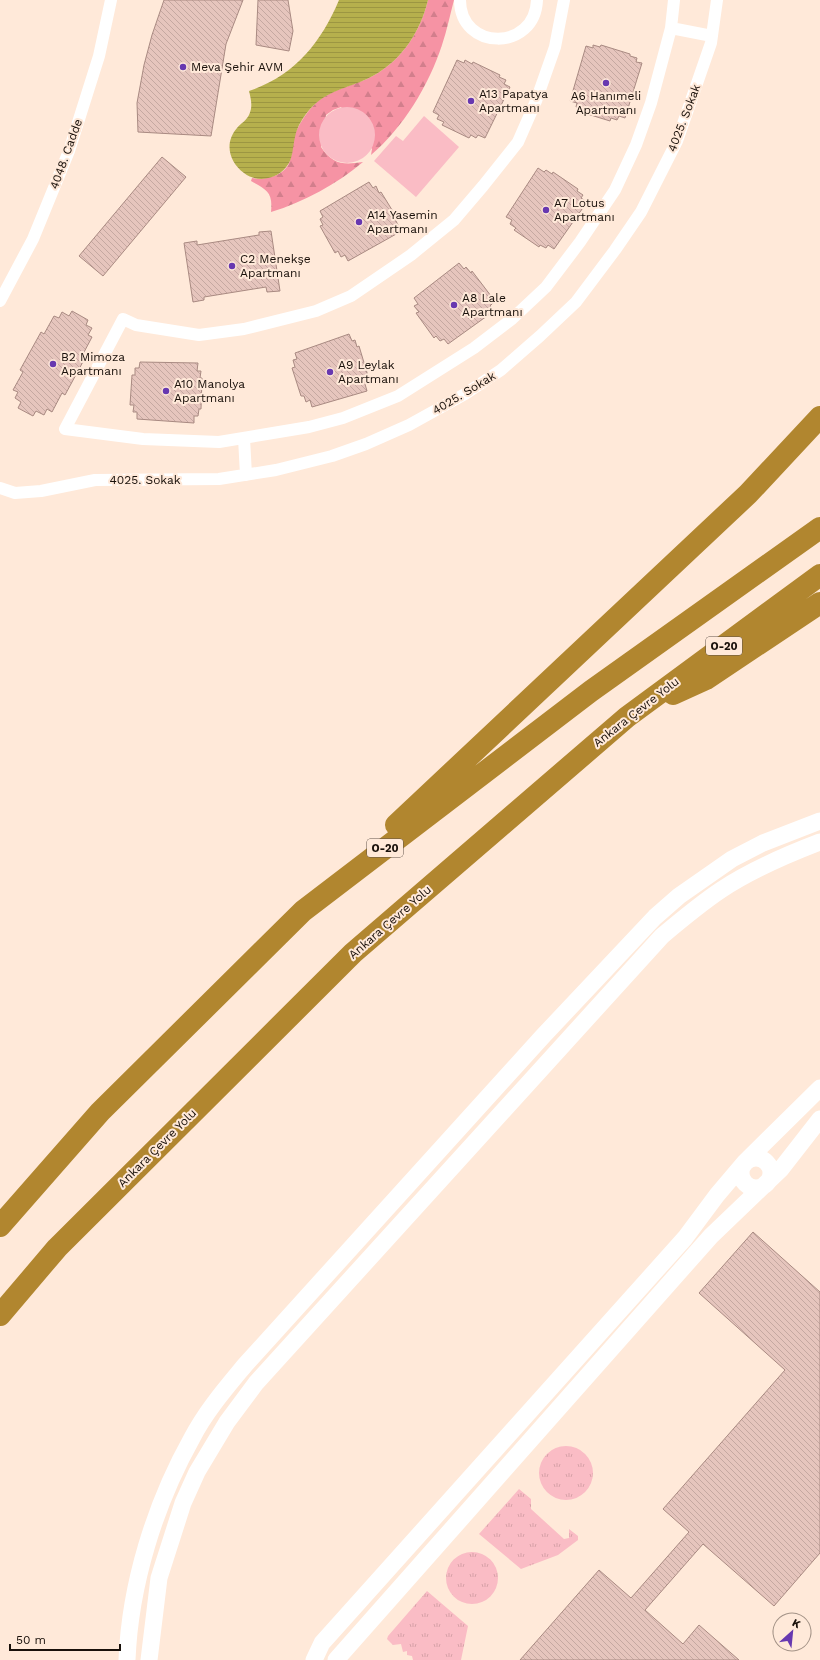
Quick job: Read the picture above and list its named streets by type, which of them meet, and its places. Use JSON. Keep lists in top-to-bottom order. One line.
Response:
{"streets":{"highway":["O-20","Ankara Çevre Yolu"],"street":["4025. Sokak","4048. Cadde"]},"places":["Meva Şehir AVM","A6 Hanımeli Apartmanı","A13 Papatya Apartmanı","A7 Lotus Apartmanı","A14 Yasemin Apartmanı","C2 Menekşe Apartmanı","A8 Lale Apartmanı","B2 Mimoza Apartmanı","A9 Leylak Apartmanı","A10 Manolya Apartmanı"],"scale_bar":"50 m","north":"top right"}
